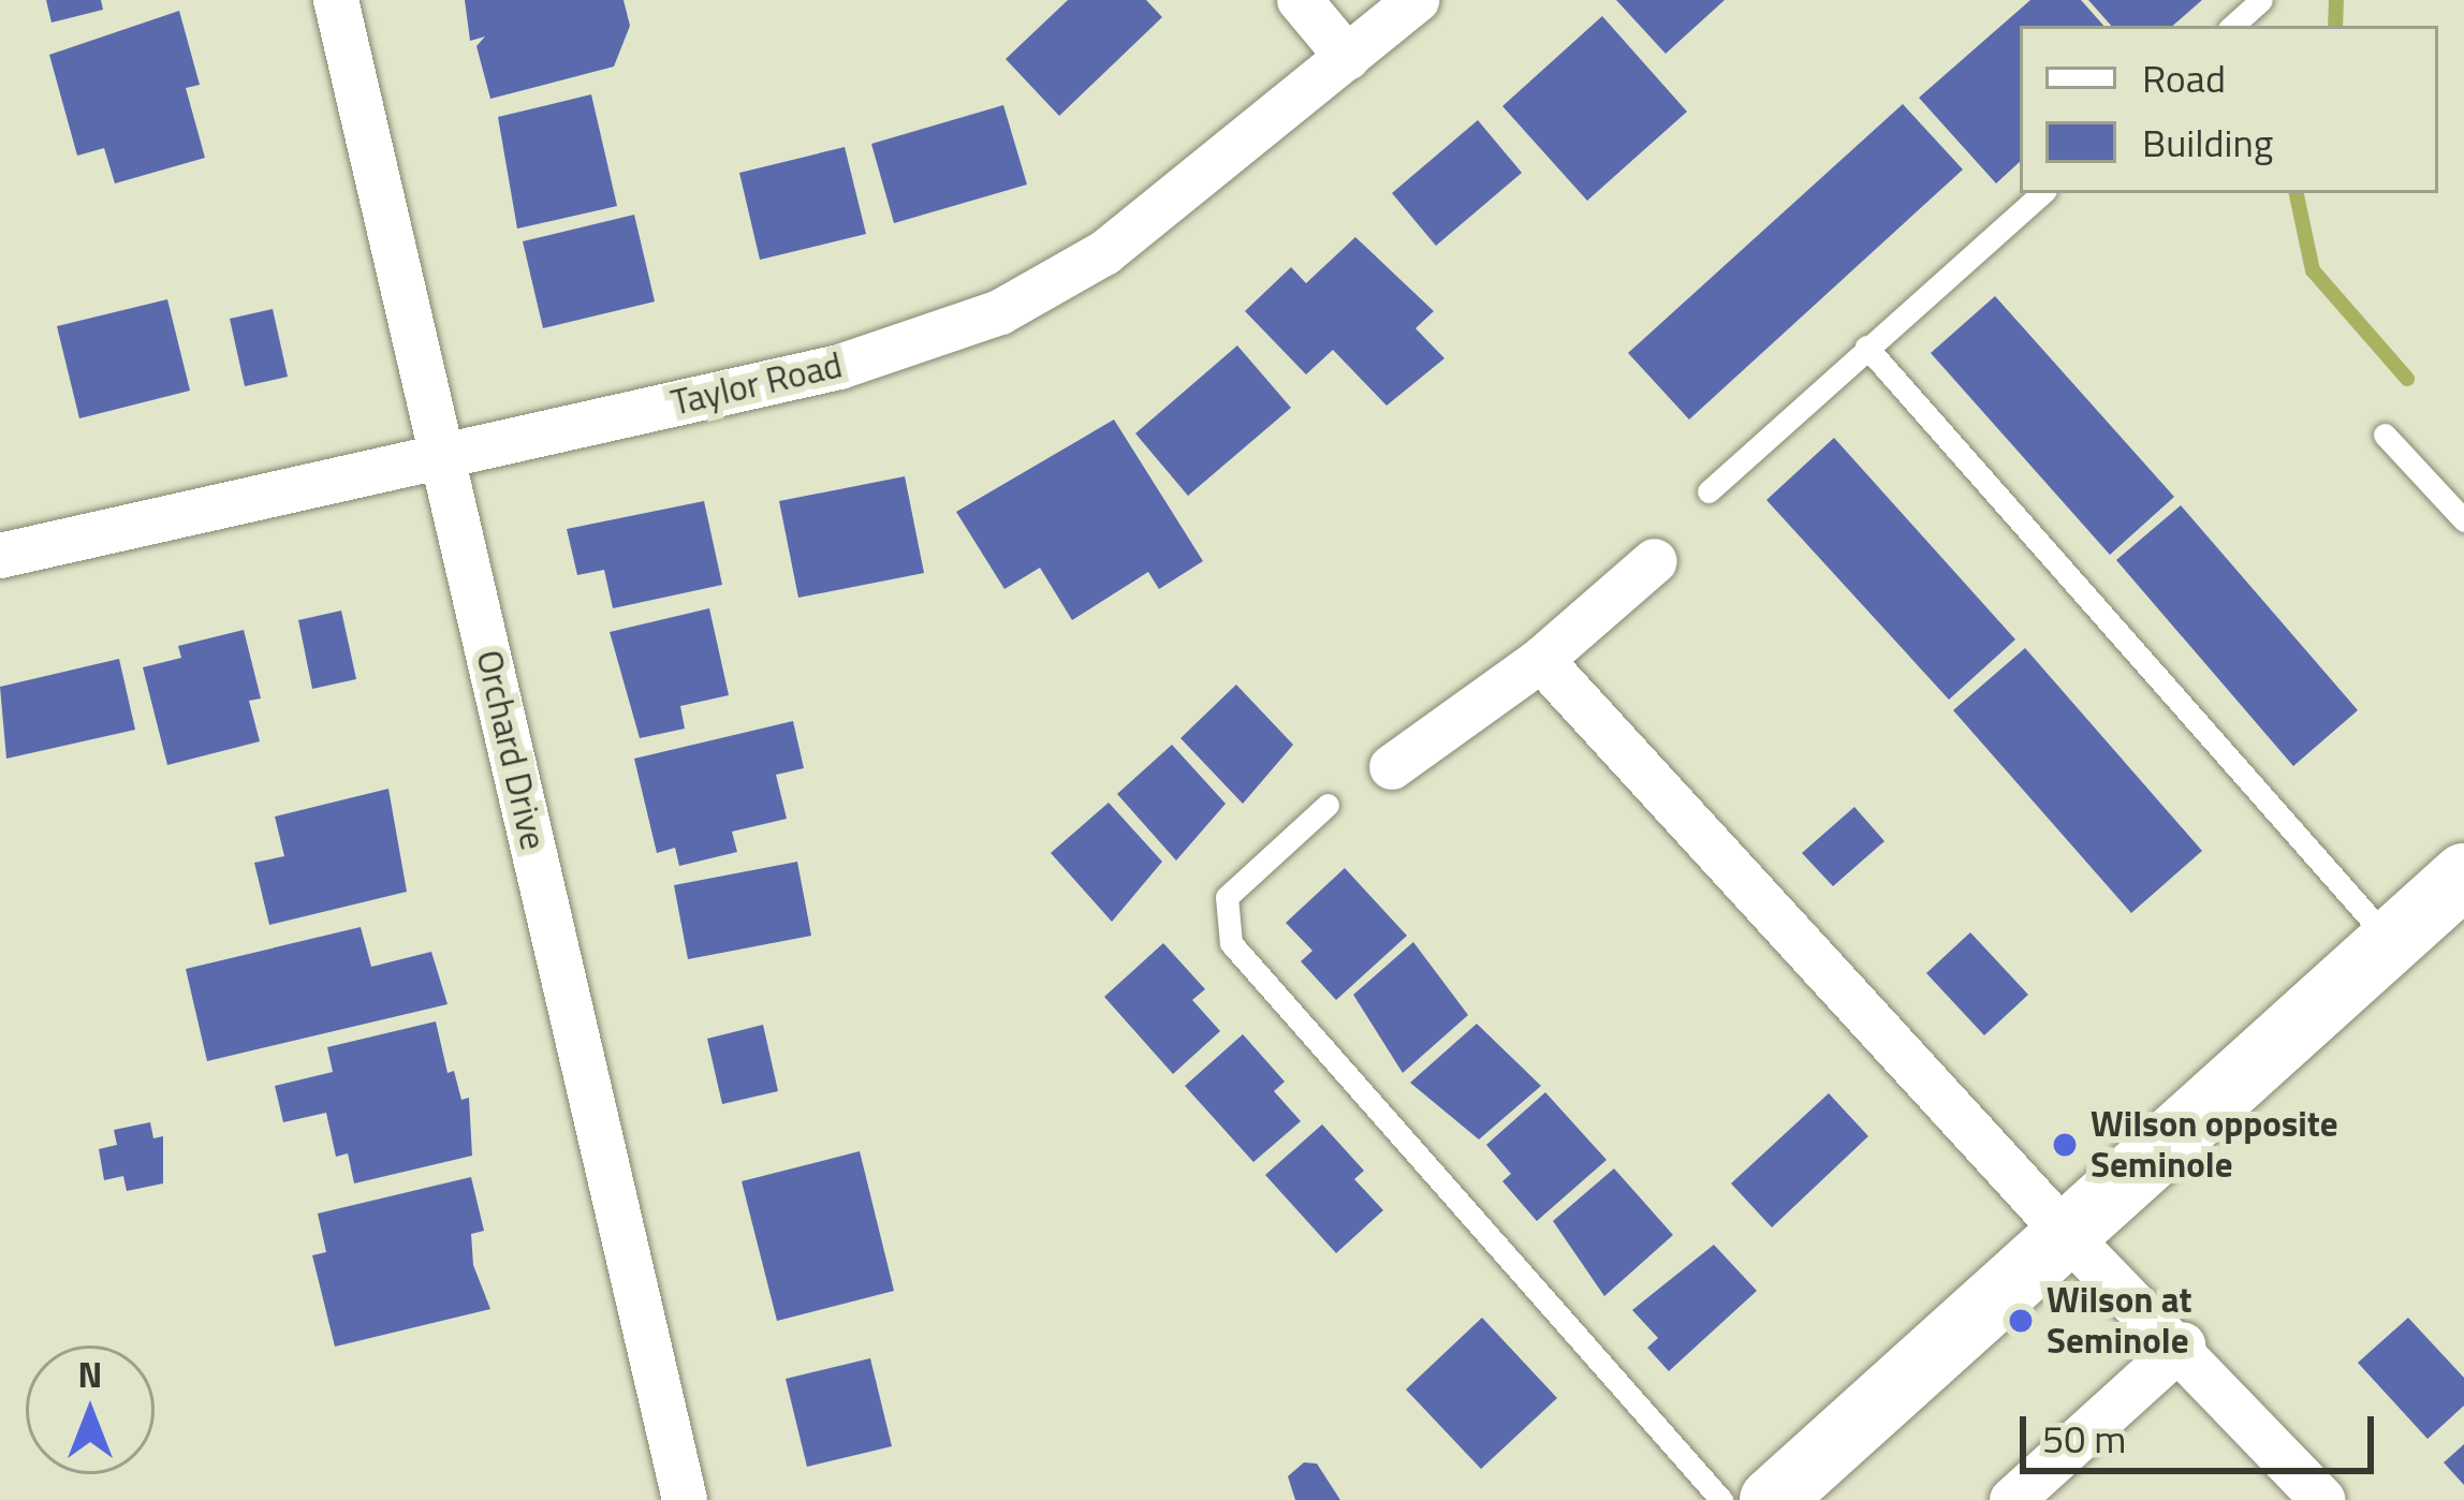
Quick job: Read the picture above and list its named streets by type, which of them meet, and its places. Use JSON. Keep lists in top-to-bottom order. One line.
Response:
{"streets":{"street":["Taylor Road","Orchard Drive"]},"crossings":[["Taylor Road","Orchard Drive"]],"places":["Wilson opposite Seminole","Wilson at Seminole"],"legend":["Road","Building"],"scale_bar":"50 m","north":"top"}
